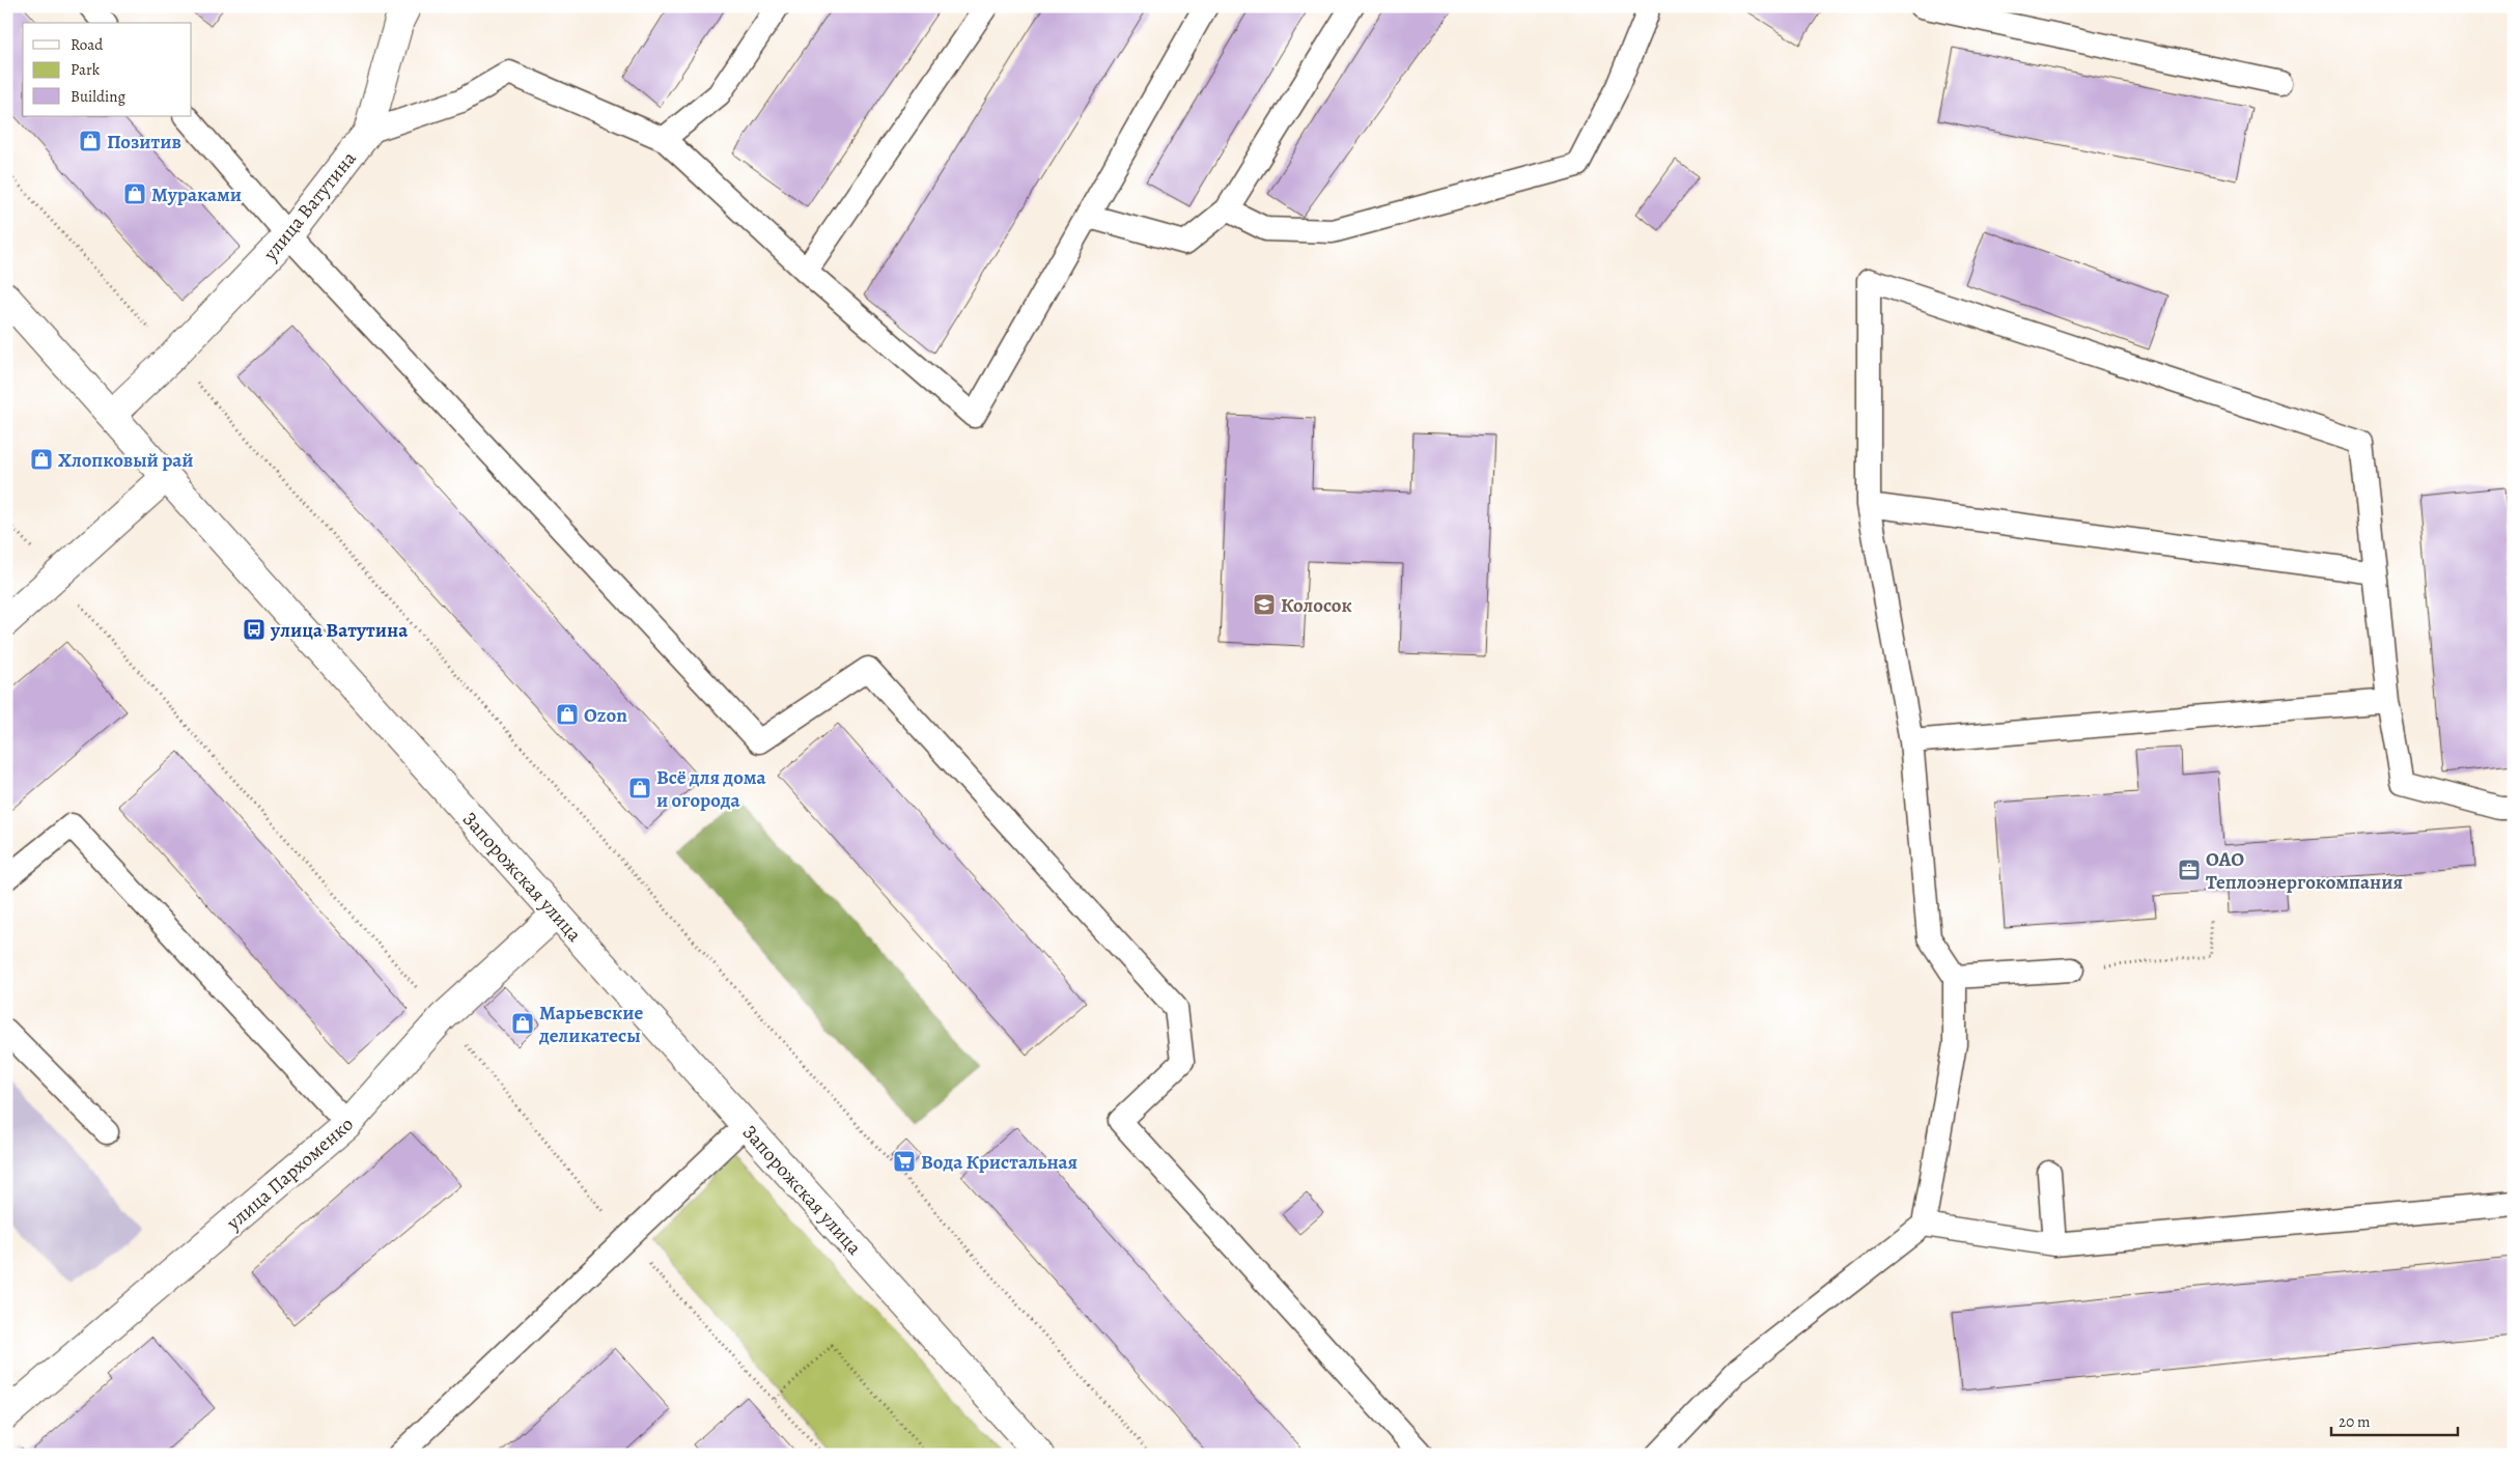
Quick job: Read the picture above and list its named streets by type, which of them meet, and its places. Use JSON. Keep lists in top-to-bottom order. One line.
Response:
{"streets":{"street":["улица Ватутина","Запорожская улица","улица Пархоменко"]},"crossings":[["улица Ватутина","Запорожская улица"],["Запорожская улица","улица Пархоменко"]],"places":{"shop":["Позитив","Мураками","Хлопковый рай","Ozon","Всё для дома и огорода","Марьевские деликатесы"],"school or university":["Колосок"],"bus stop":["улица Ватутина"],"office":["ОАО Теплоэнергокомпания"],"supermarket":["Вода Кристальная"]},"legend":["Road","Park","Building"],"scale_bar":"20 m"}
